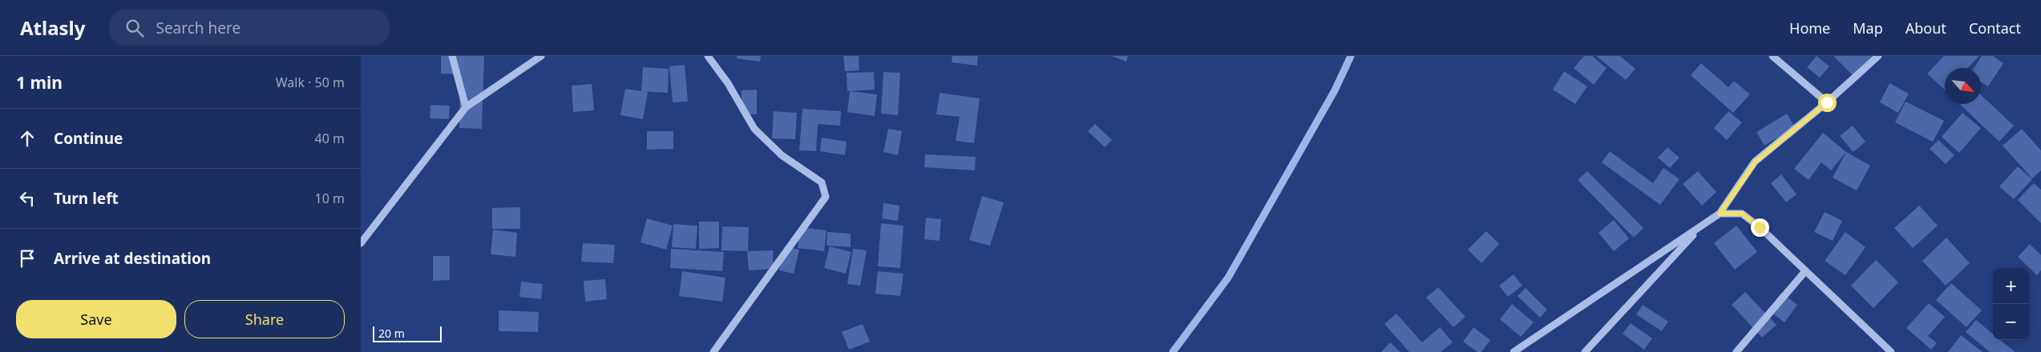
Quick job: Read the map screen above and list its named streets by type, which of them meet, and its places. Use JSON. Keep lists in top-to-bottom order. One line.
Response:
{"scale_bar":"20 m","north":"bottom right","page":{"header":"Atlasly","search":"Search here","nav":["Home","Map","About","Contact"],"heading":["1 min","Walk · 50 m"],"list":[["Continue","40 m"],["Turn left","10 m"],"Arrive at destination"],"map_buttons":["+","−"],"buttons":["Save","Share"],"scale":"20 m"}}
